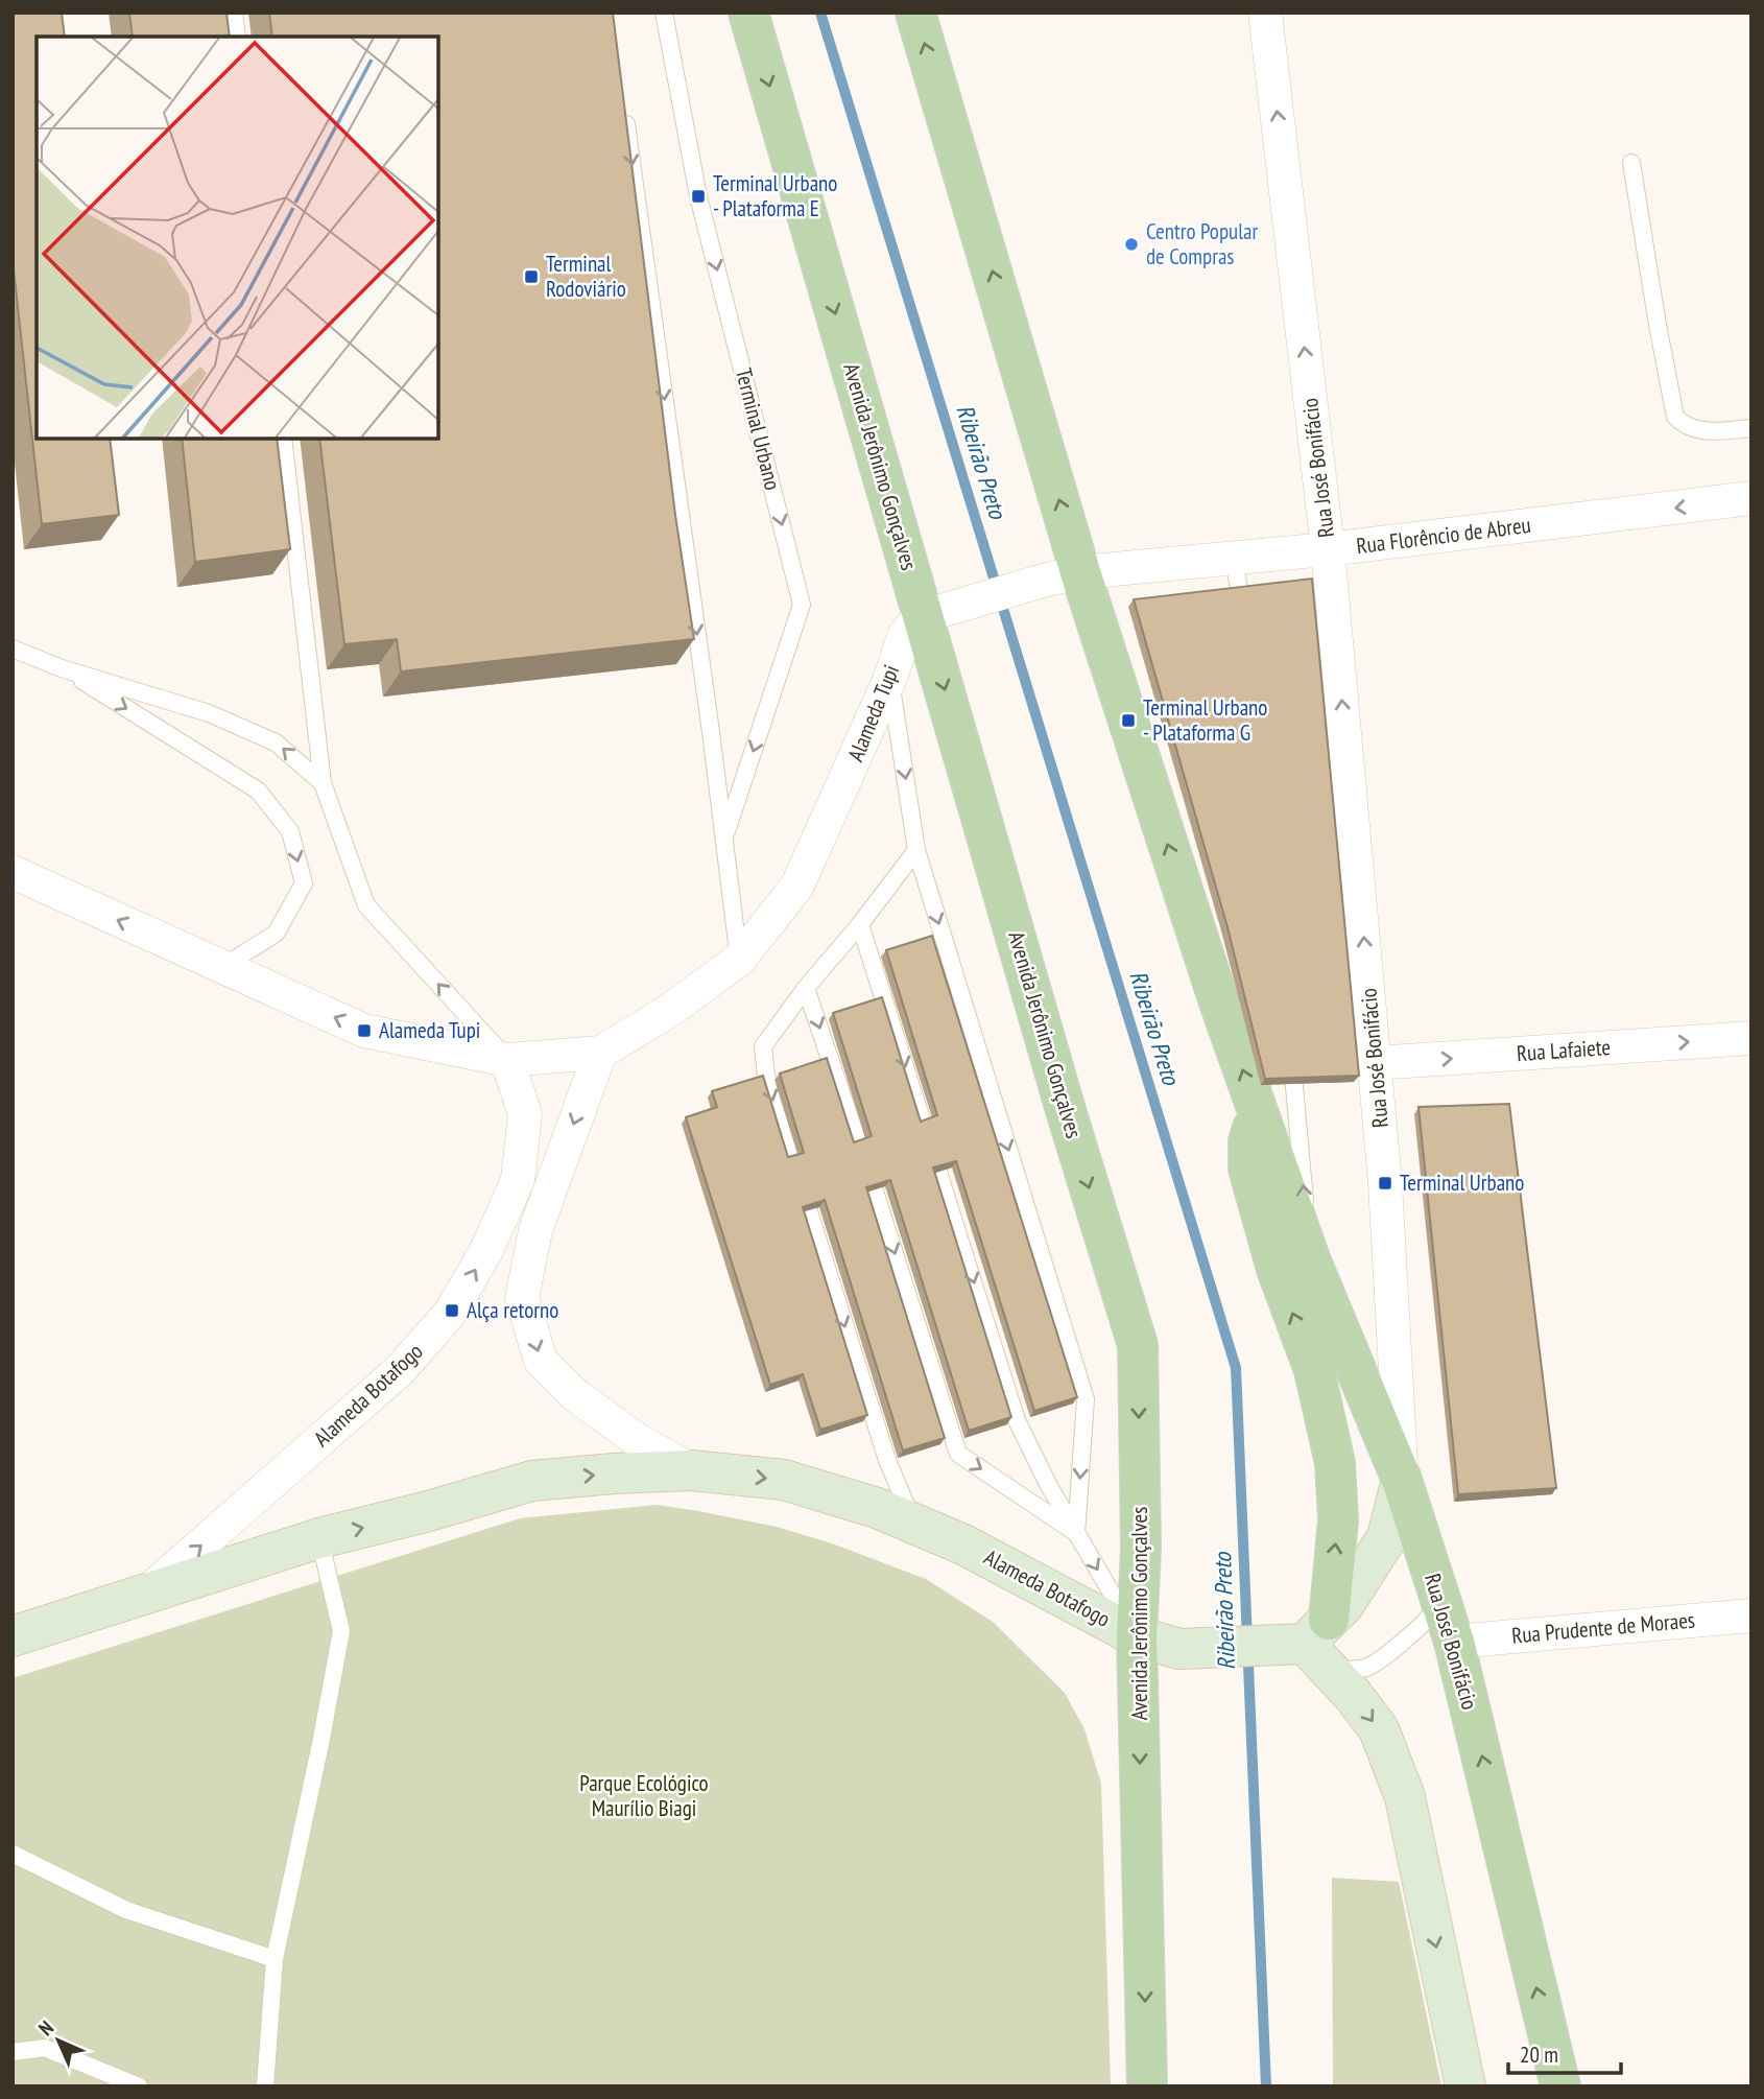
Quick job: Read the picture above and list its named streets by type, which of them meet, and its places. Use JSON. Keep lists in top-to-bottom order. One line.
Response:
{"streets":{"main road":["Avenida Jerônimo Gonçalves","Rua José Bonifácio","Alameda Botafogo"],"street":["Rua Florêncio de Abreu","Alameda Tupi","Rua Lafaiete","Rua Prudente de Moraes"],"lane":["Terminal Urbano"]},"crossings":[["Avenida Jerônimo Gonçalves","Rua Florêncio de Abreu"],["Avenida Jerônimo Gonçalves","Alameda Tupi"],["Avenida Jerônimo Gonçalves","Alameda Botafogo"],["Rua José Bonifácio","Rua Florêncio de Abreu"],["Rua José Bonifácio","Rua Lafaiete"],["Rua José Bonifácio","Rua Prudente de Moraes"],["Rua Florêncio de Abreu","Alameda Tupi"],["Alameda Tupi","Alameda Botafogo"]],"one_way":["Rua José Bonifácio","Rua Florêncio de Abreu","Alameda Tupi","Rua Lafaiete"],"water":["Ribeirão Preto"],"parks":["Parque Ecológico Maurílio Biagi"],"places":{"transit":["Terminal Urbano - Plataforma E","Terminal Rodoviário","Terminal Urbano - Plataforma G","Alameda Tupi","Terminal Urbano","Alça retorno"],"other":["Centro Popular de Compras"]},"scale_bar":"20 m","north":"top left"}
